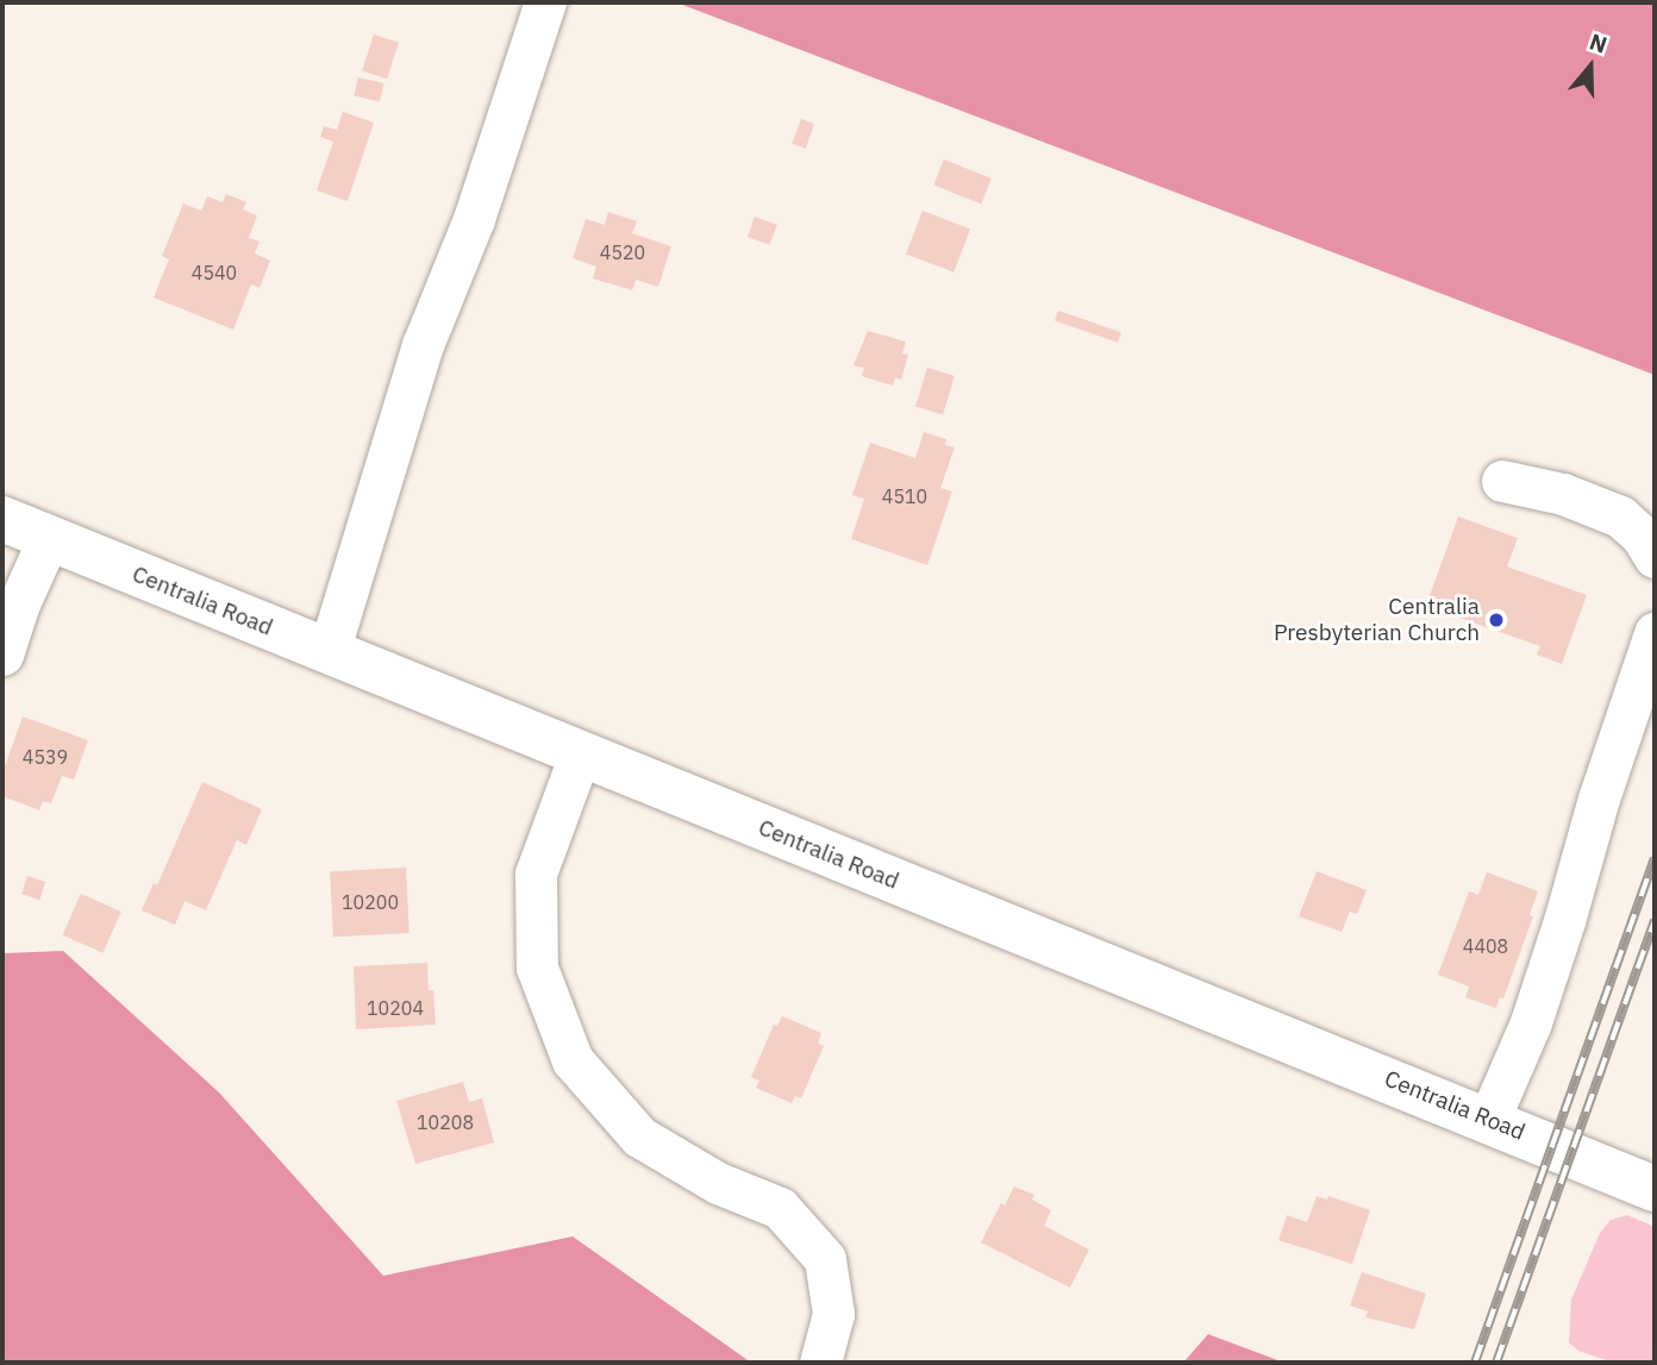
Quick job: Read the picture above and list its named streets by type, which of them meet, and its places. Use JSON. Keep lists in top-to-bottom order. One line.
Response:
{"streets":{"main road":["Centralia Road"]},"places":["Centralia Presbyterian Church"],"house_numbers":["4520","4540","4510","4539","10200","4408","10204","10208"],"north":"top"}
